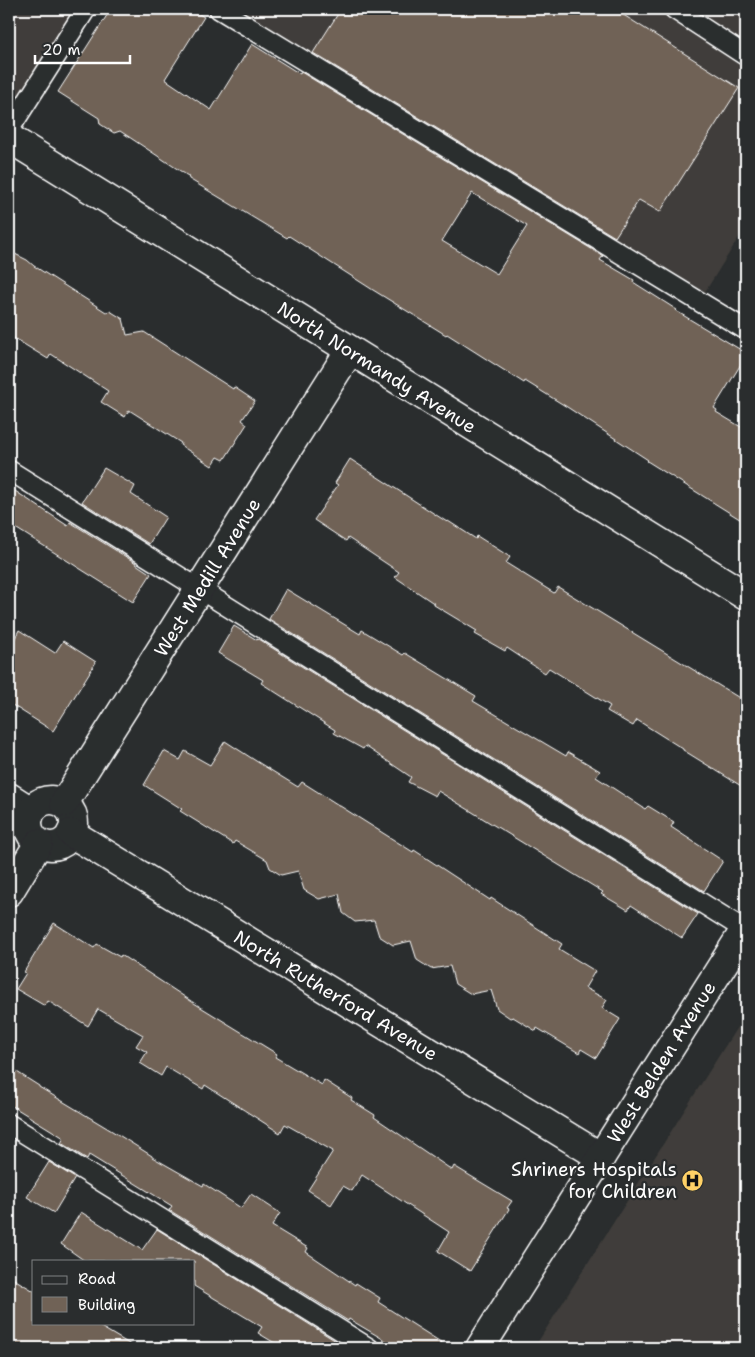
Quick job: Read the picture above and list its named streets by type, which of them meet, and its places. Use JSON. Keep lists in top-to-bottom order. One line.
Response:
{"streets":{"street":["North Normandy Avenue","West Medill Avenue","North Rutherford Avenue","West Belden Avenue"]},"crossings":[["North Normandy Avenue","West Medill Avenue"],["North Rutherford Avenue","West Belden Avenue"]],"places":{"hospital":["Shriners Hospitals for Children"]},"legend":["Road","Building"],"scale_bar":"20 m"}
